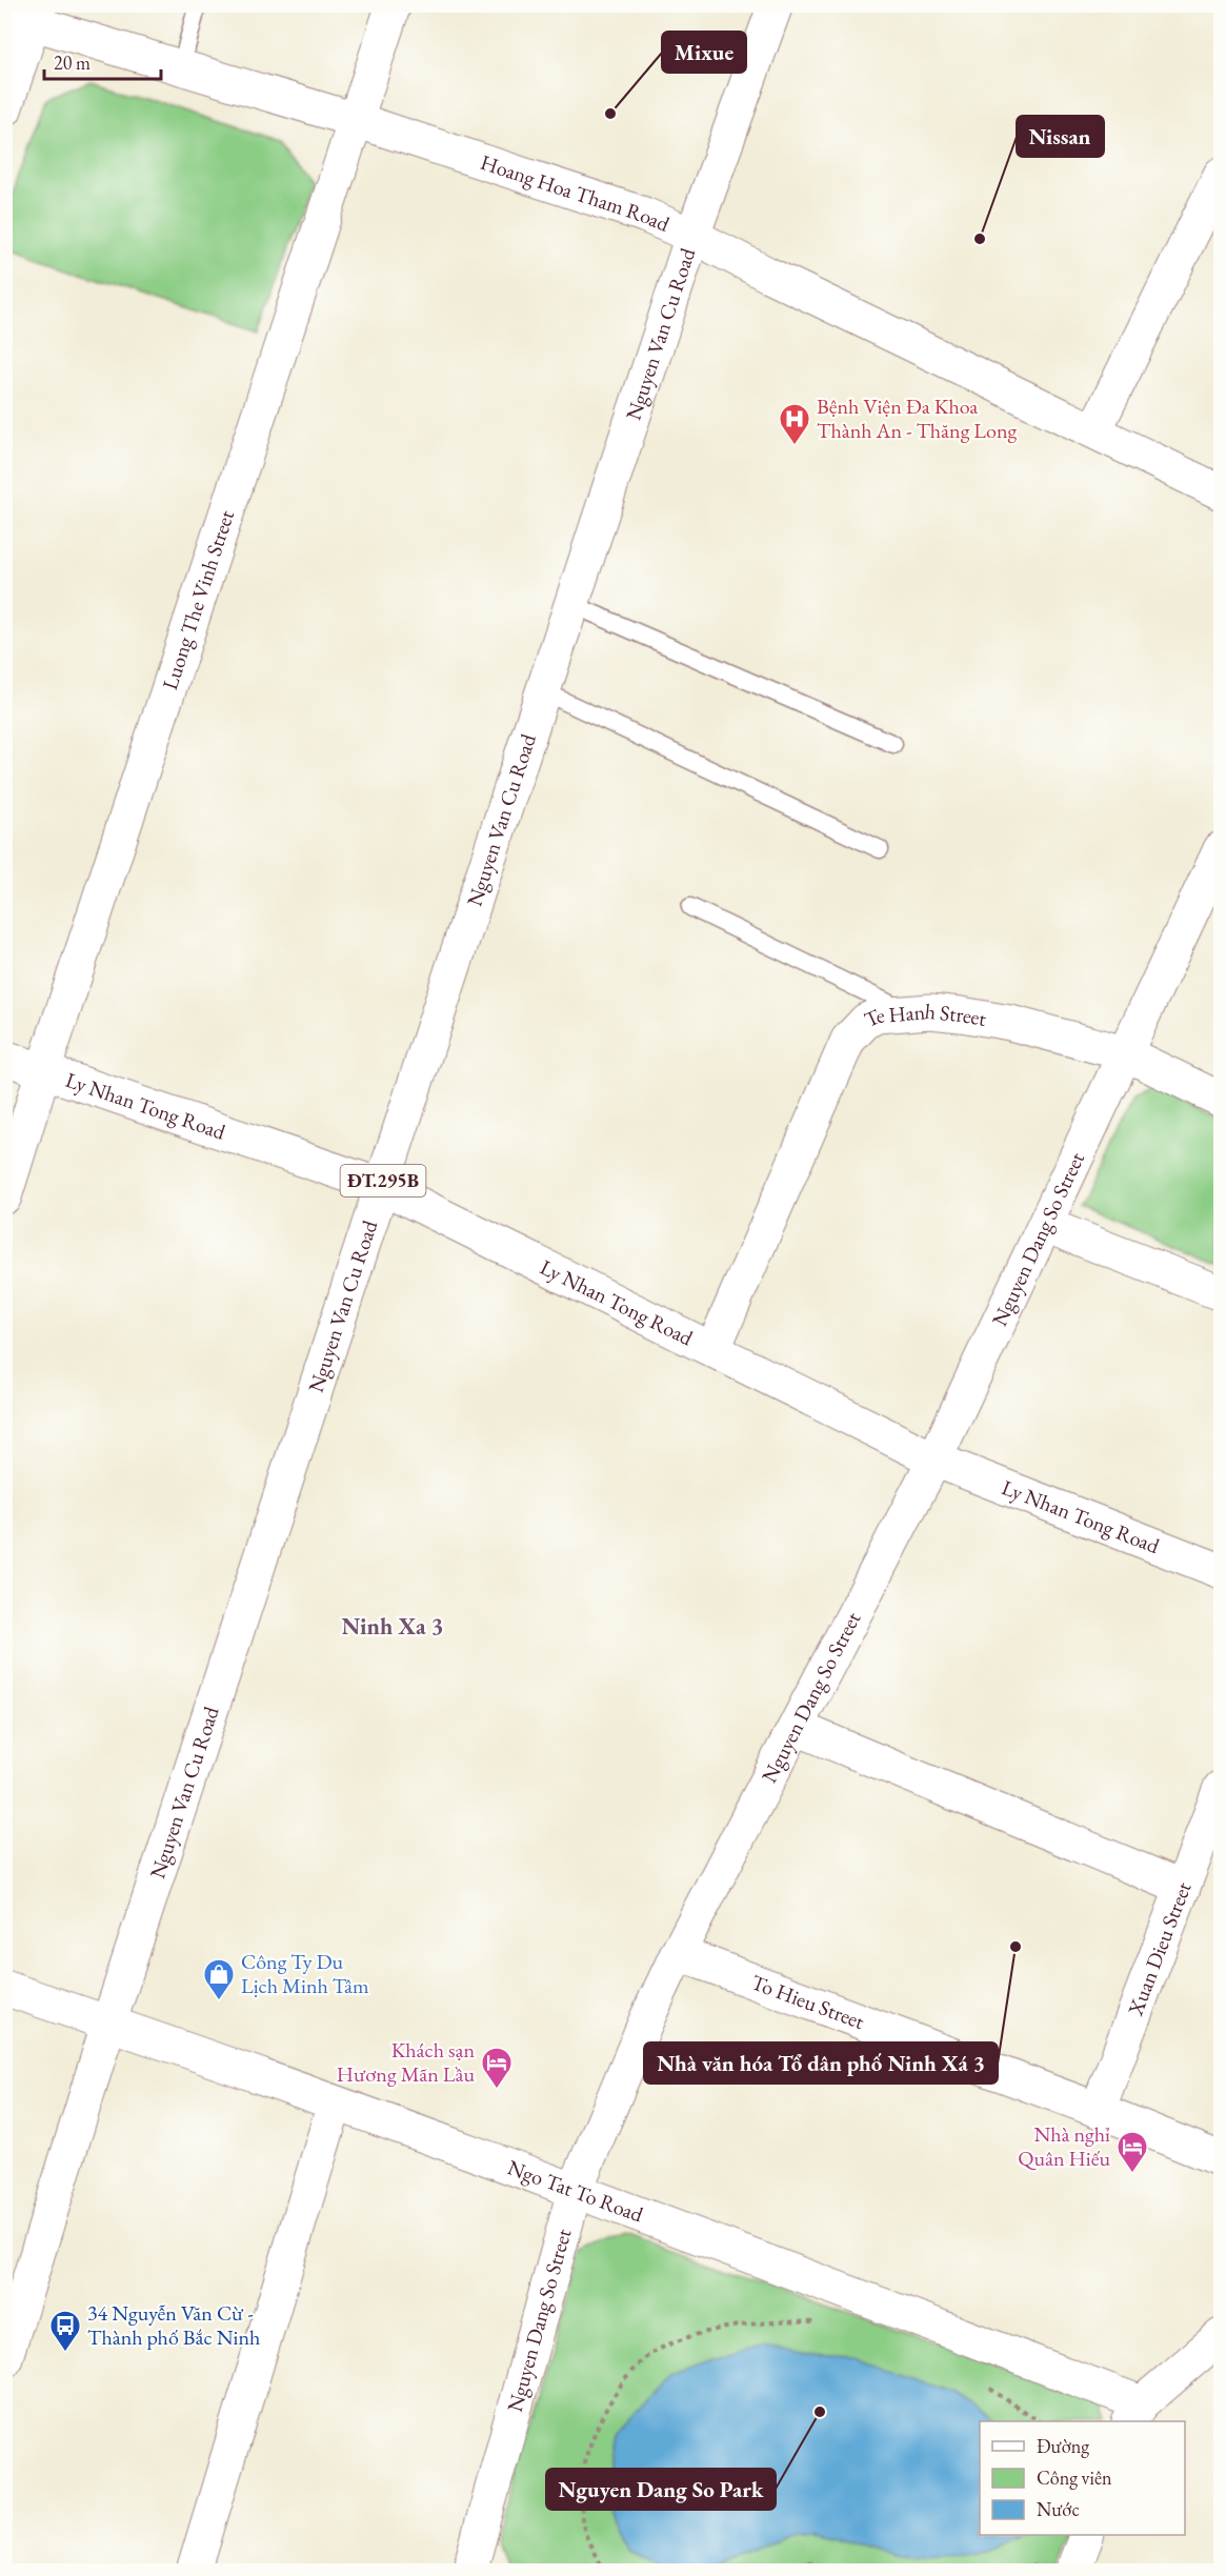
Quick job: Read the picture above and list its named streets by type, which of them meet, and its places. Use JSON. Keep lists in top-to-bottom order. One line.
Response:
{"streets":{"street":["Hoang Hoa Tham Road","Nguyen Van Cu Road","Luong The Vinh Street","Te Hanh Street","Ly Nhan Tong Road","ĐT.295B","Nguyen Dang So Street","Xuan Dieu Street","To Hieu Street","Ngo Tat To Road"]},"crossings":[["Hoang Hoa Tham Road","Nguyen Van Cu Road"],["Hoang Hoa Tham Road","Luong The Vinh Street"],["Nguyen Van Cu Road","Ly Nhan Tong Road"],["Nguyen Van Cu Road","Ngo Tat To Road"],["Luong The Vinh Street","Ly Nhan Tong Road"],["Te Hanh Street","Ly Nhan Tong Road"],["Te Hanh Street","Nguyen Dang So Street"],["Ly Nhan Tong Road","Nguyen Dang So Street"],["Nguyen Dang So Street","To Hieu Street"],["Nguyen Dang So Street","Ngo Tat To Road"],["Xuan Dieu Street","To Hieu Street"]],"districts":["Ninh Xa 3"],"places":{"other":["Mixue","Nissan","Nhà văn hóa Tổ dân phố Ninh Xá 3","Nguyen Dang So Park"],"hospital":["Bệnh Viện Đa Khoa Thành An - Thăng Long"],"shop":["Công Ty Du Lịch Minh Tâm"],"hotel":["Khách sạn Hương Mãn Lầu","Nhà nghỉ Quân Hiếu"],"bus stop":["34 Nguyễn Văn Cừ - Thành phố Bắc Ninh"]},"legend":["Đường","Công viên","Nước"],"scale_bar":"20 m"}
